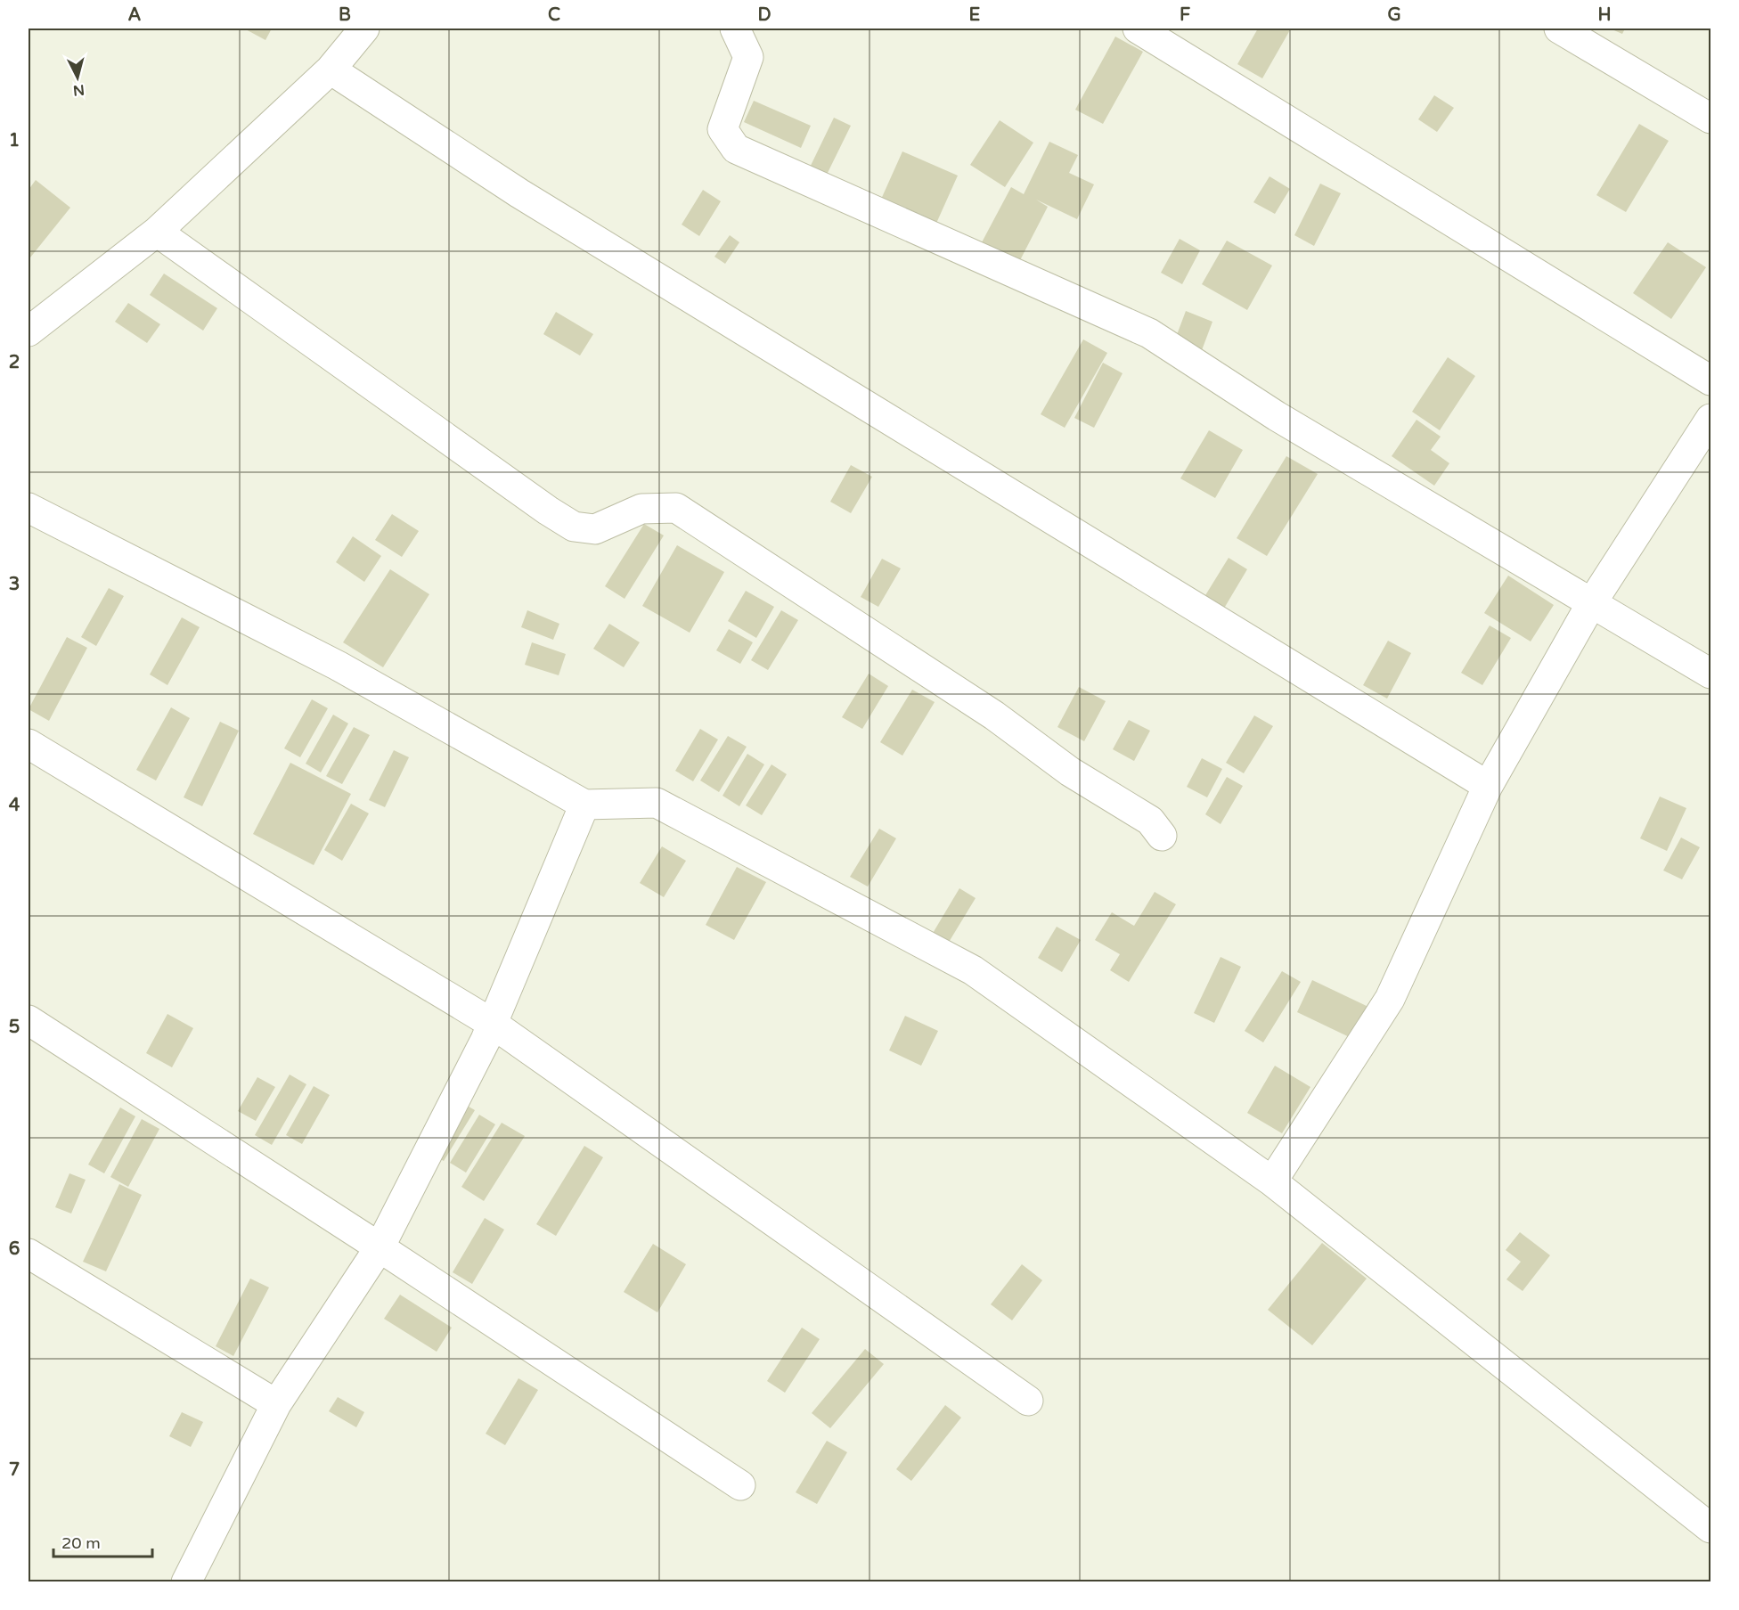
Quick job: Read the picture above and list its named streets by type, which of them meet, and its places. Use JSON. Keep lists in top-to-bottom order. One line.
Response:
{"scale_bar":"20 m","north":"bottom","grid":{"columns":["A","B","C","D","E","F","G","H"],"rows":["1","2","3","4","5","6","7"]}}
